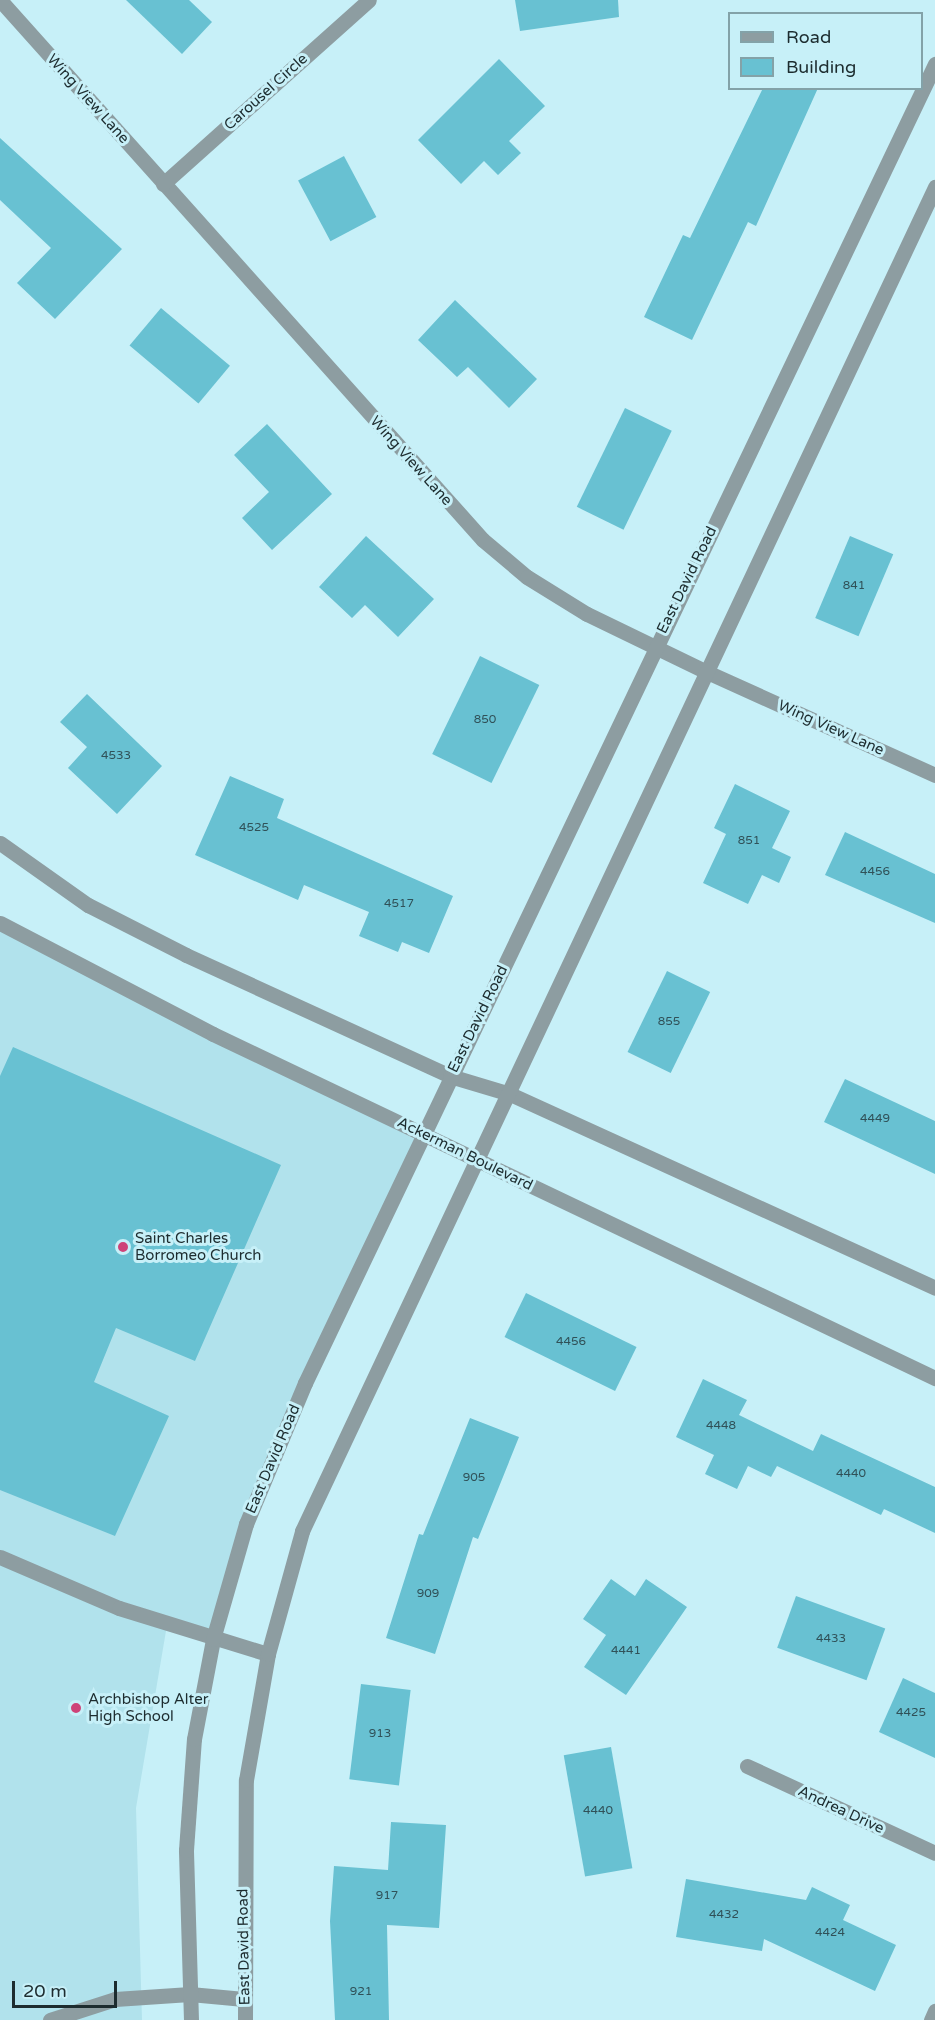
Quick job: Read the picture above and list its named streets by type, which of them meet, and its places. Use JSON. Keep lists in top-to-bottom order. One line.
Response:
{"streets":{"street":["Carousel Circle","Wing View Lane","East David Road","Ackerman Boulevard","Andrea Drive"]},"crossings":[["Carousel Circle","Wing View Lane"],["Wing View Lane","East David Road"],["East David Road","Ackerman Boulevard"]],"places":["Saint Charles Borromeo Church","Archbishop Alter High School"],"house_numbers":["841","850","4533","4525","851","4456","4517","855","4449","4456","4448","4440","905","909","4433","4441","4425","913","4440","917","4432","4424","921"],"legend":["Road","Building"],"scale_bar":"20 m"}
